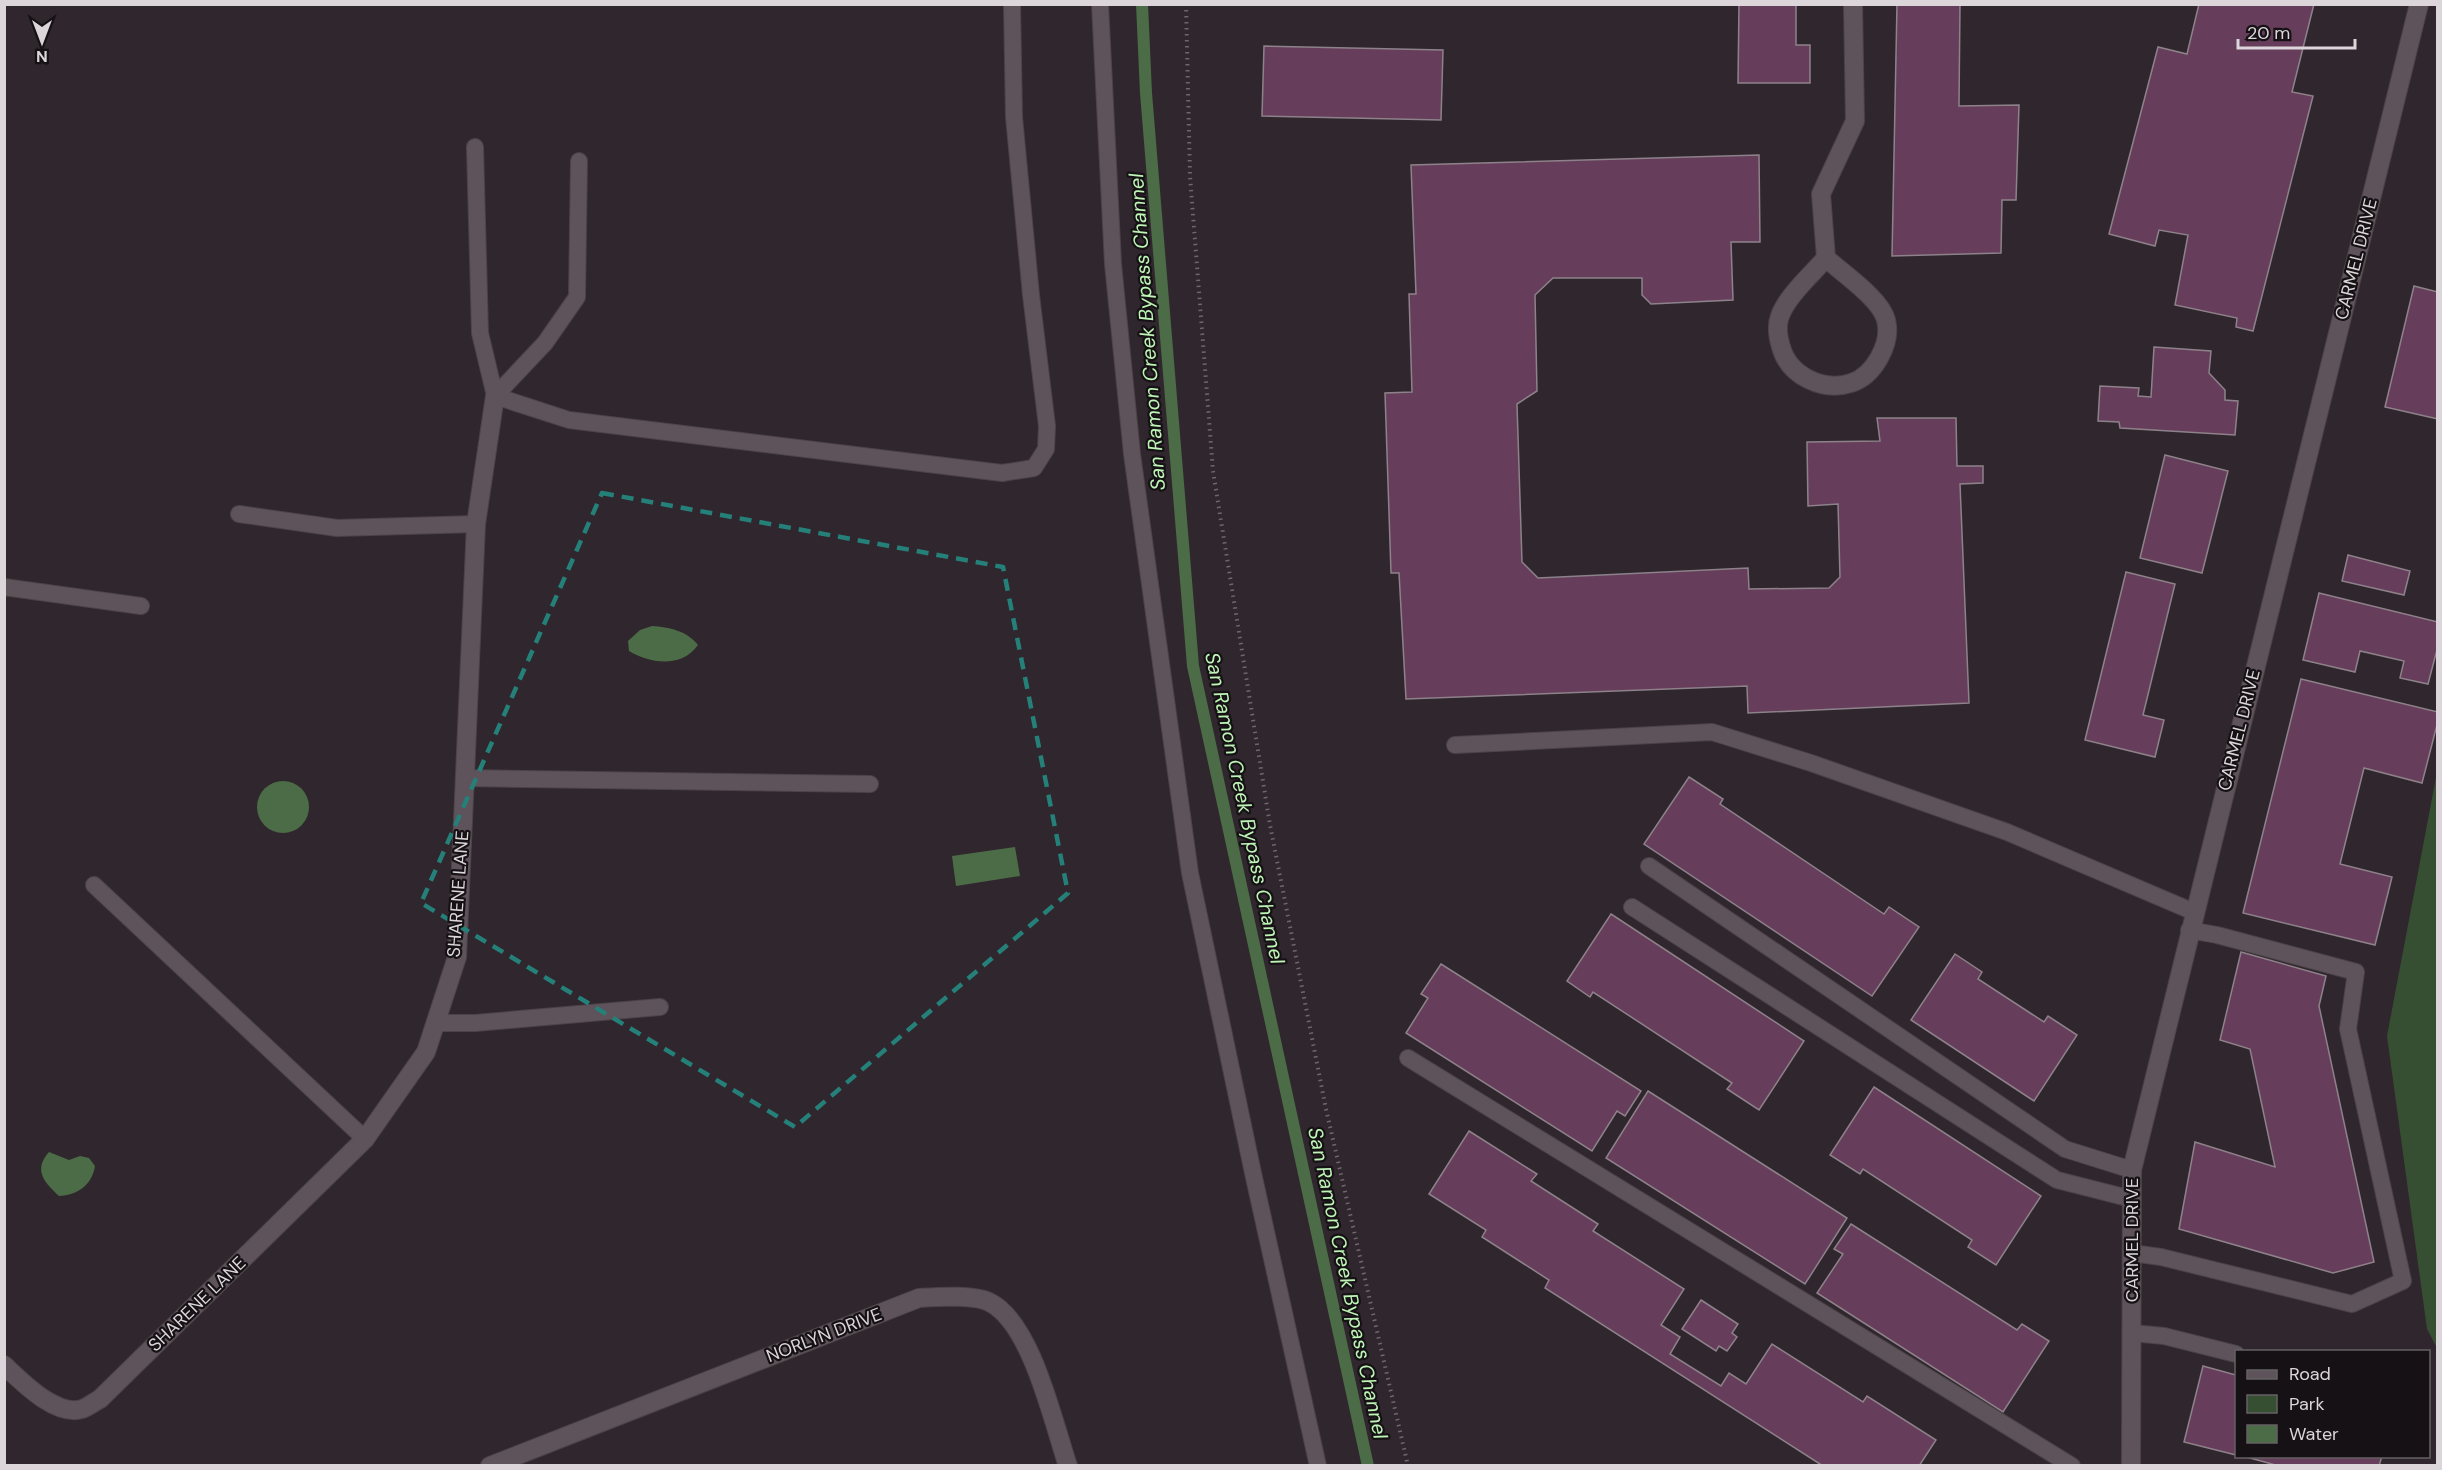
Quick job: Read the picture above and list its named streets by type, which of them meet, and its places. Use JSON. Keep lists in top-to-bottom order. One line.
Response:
{"streets":{"street":["CARMEL DRIVE","SHARENE LANE","NORLYN DRIVE"]},"water":["San Ramon Creek Bypass Channel"],"legend":["Road","Park","Water"],"scale_bar":"20 m","north":"bottom"}
